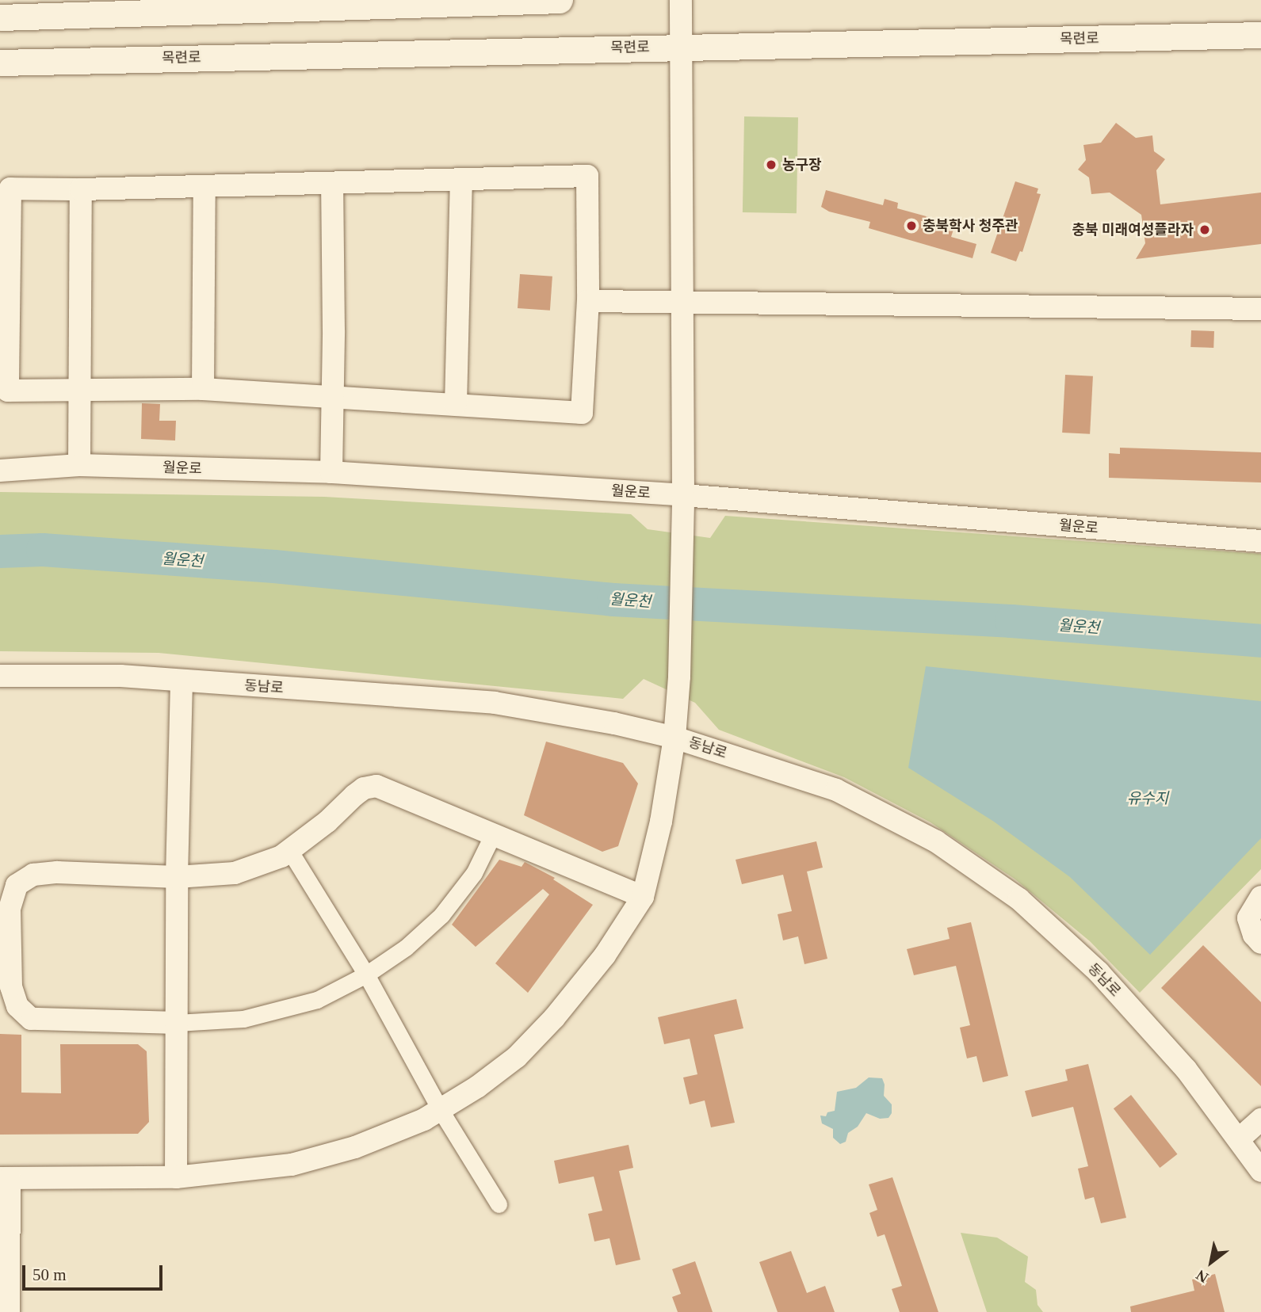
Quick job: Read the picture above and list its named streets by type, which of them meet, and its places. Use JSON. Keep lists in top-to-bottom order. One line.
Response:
{"streets":{"street":["목련로","월운로","동남로"]},"water":["월운천","유수지"],"places":["농구장","충북학사 청주관","충북 미래여성플라자"],"scale_bar":"50 m","north":"bottom left"}
